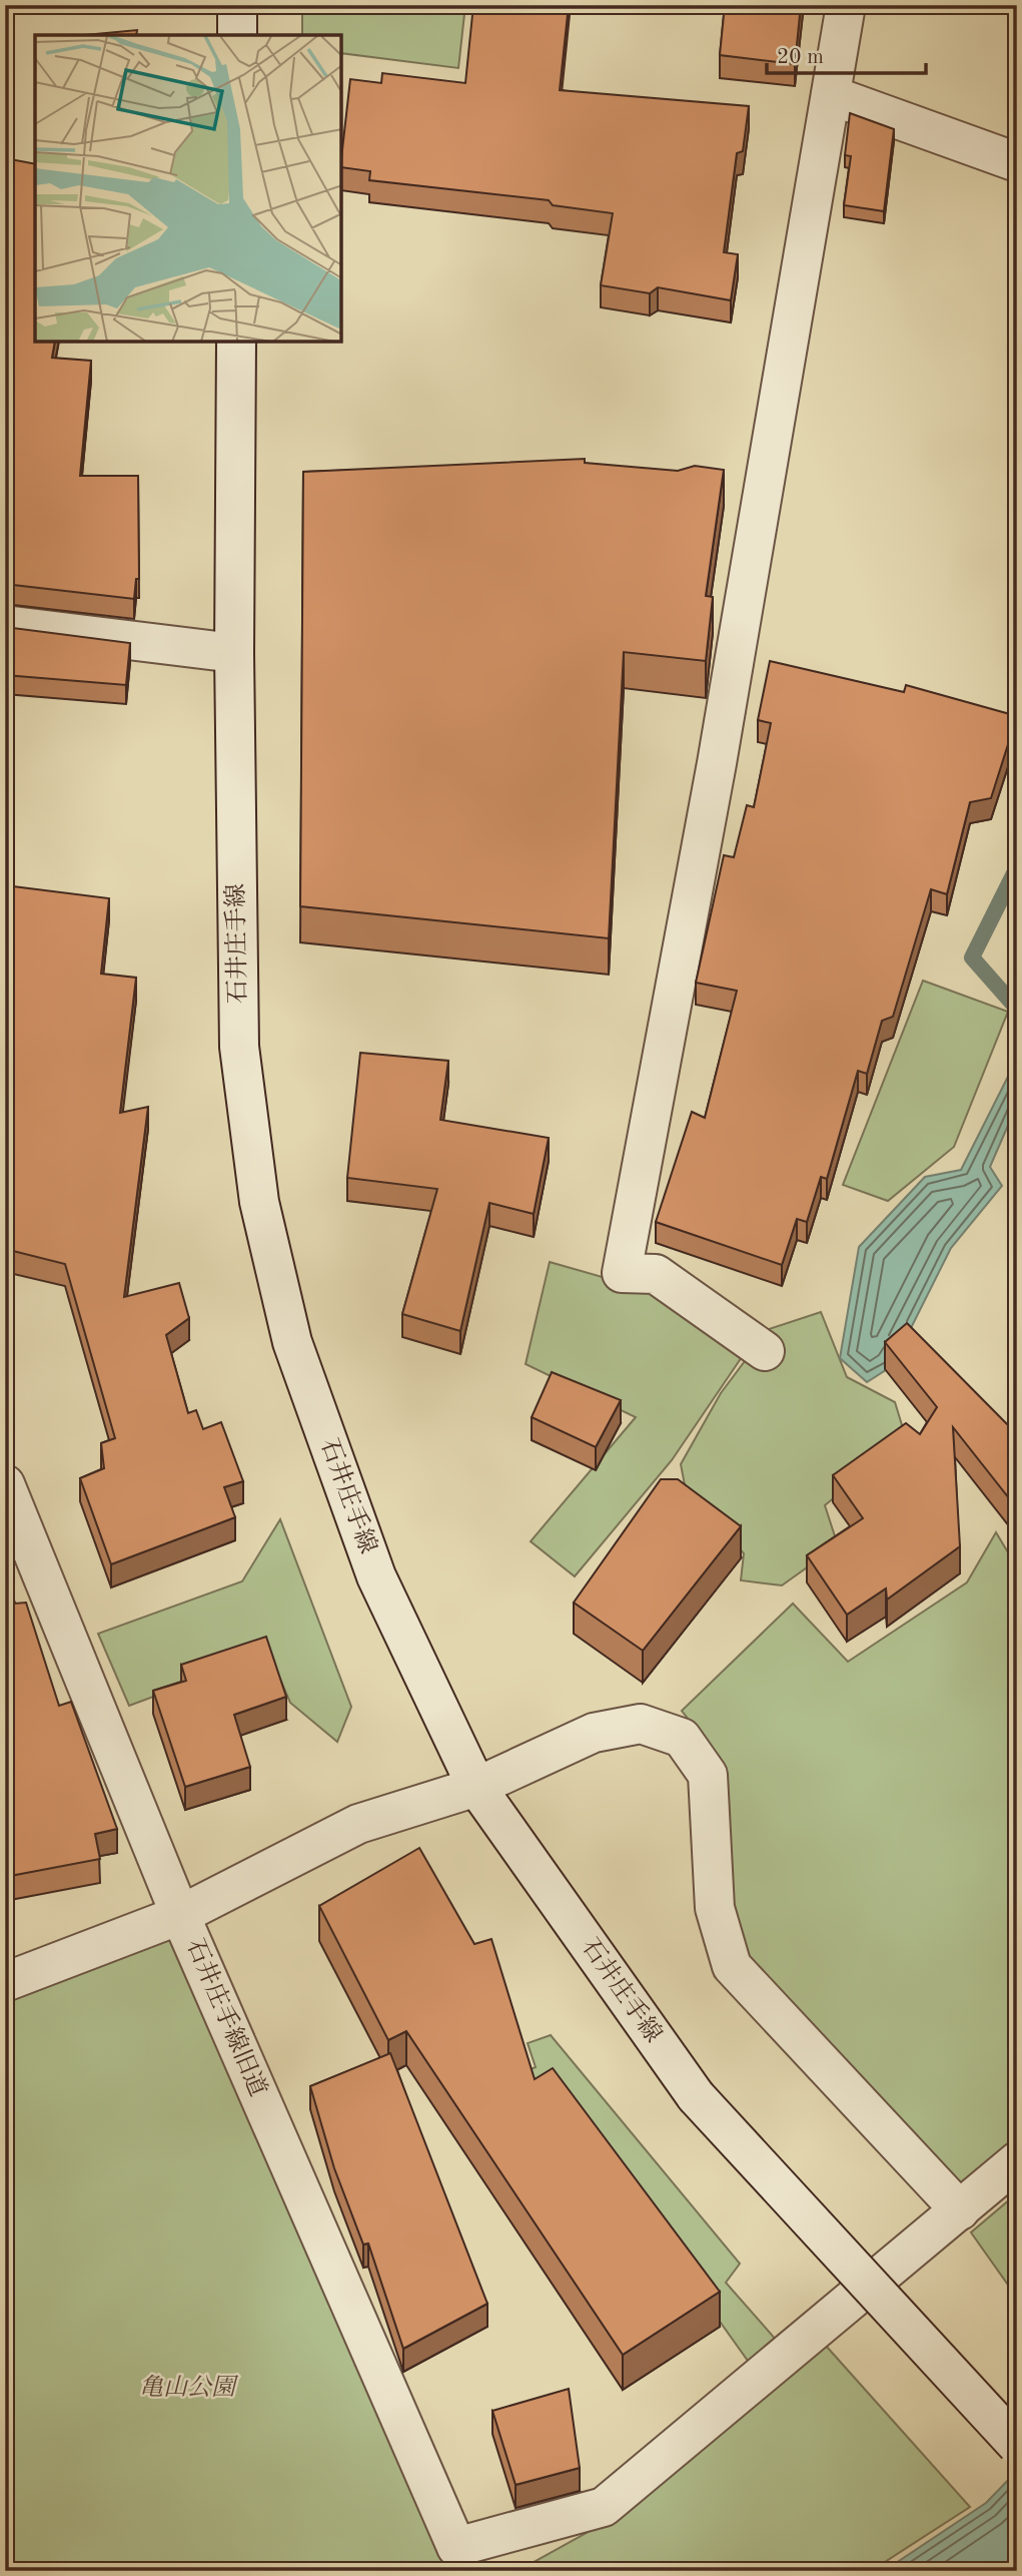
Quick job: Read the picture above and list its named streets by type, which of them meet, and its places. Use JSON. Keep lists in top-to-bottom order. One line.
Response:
{"streets":{"street":["石井庄手線","石井庄手線旧道"]},"parks":["亀山公園"],"scale_bar":"20 m"}
